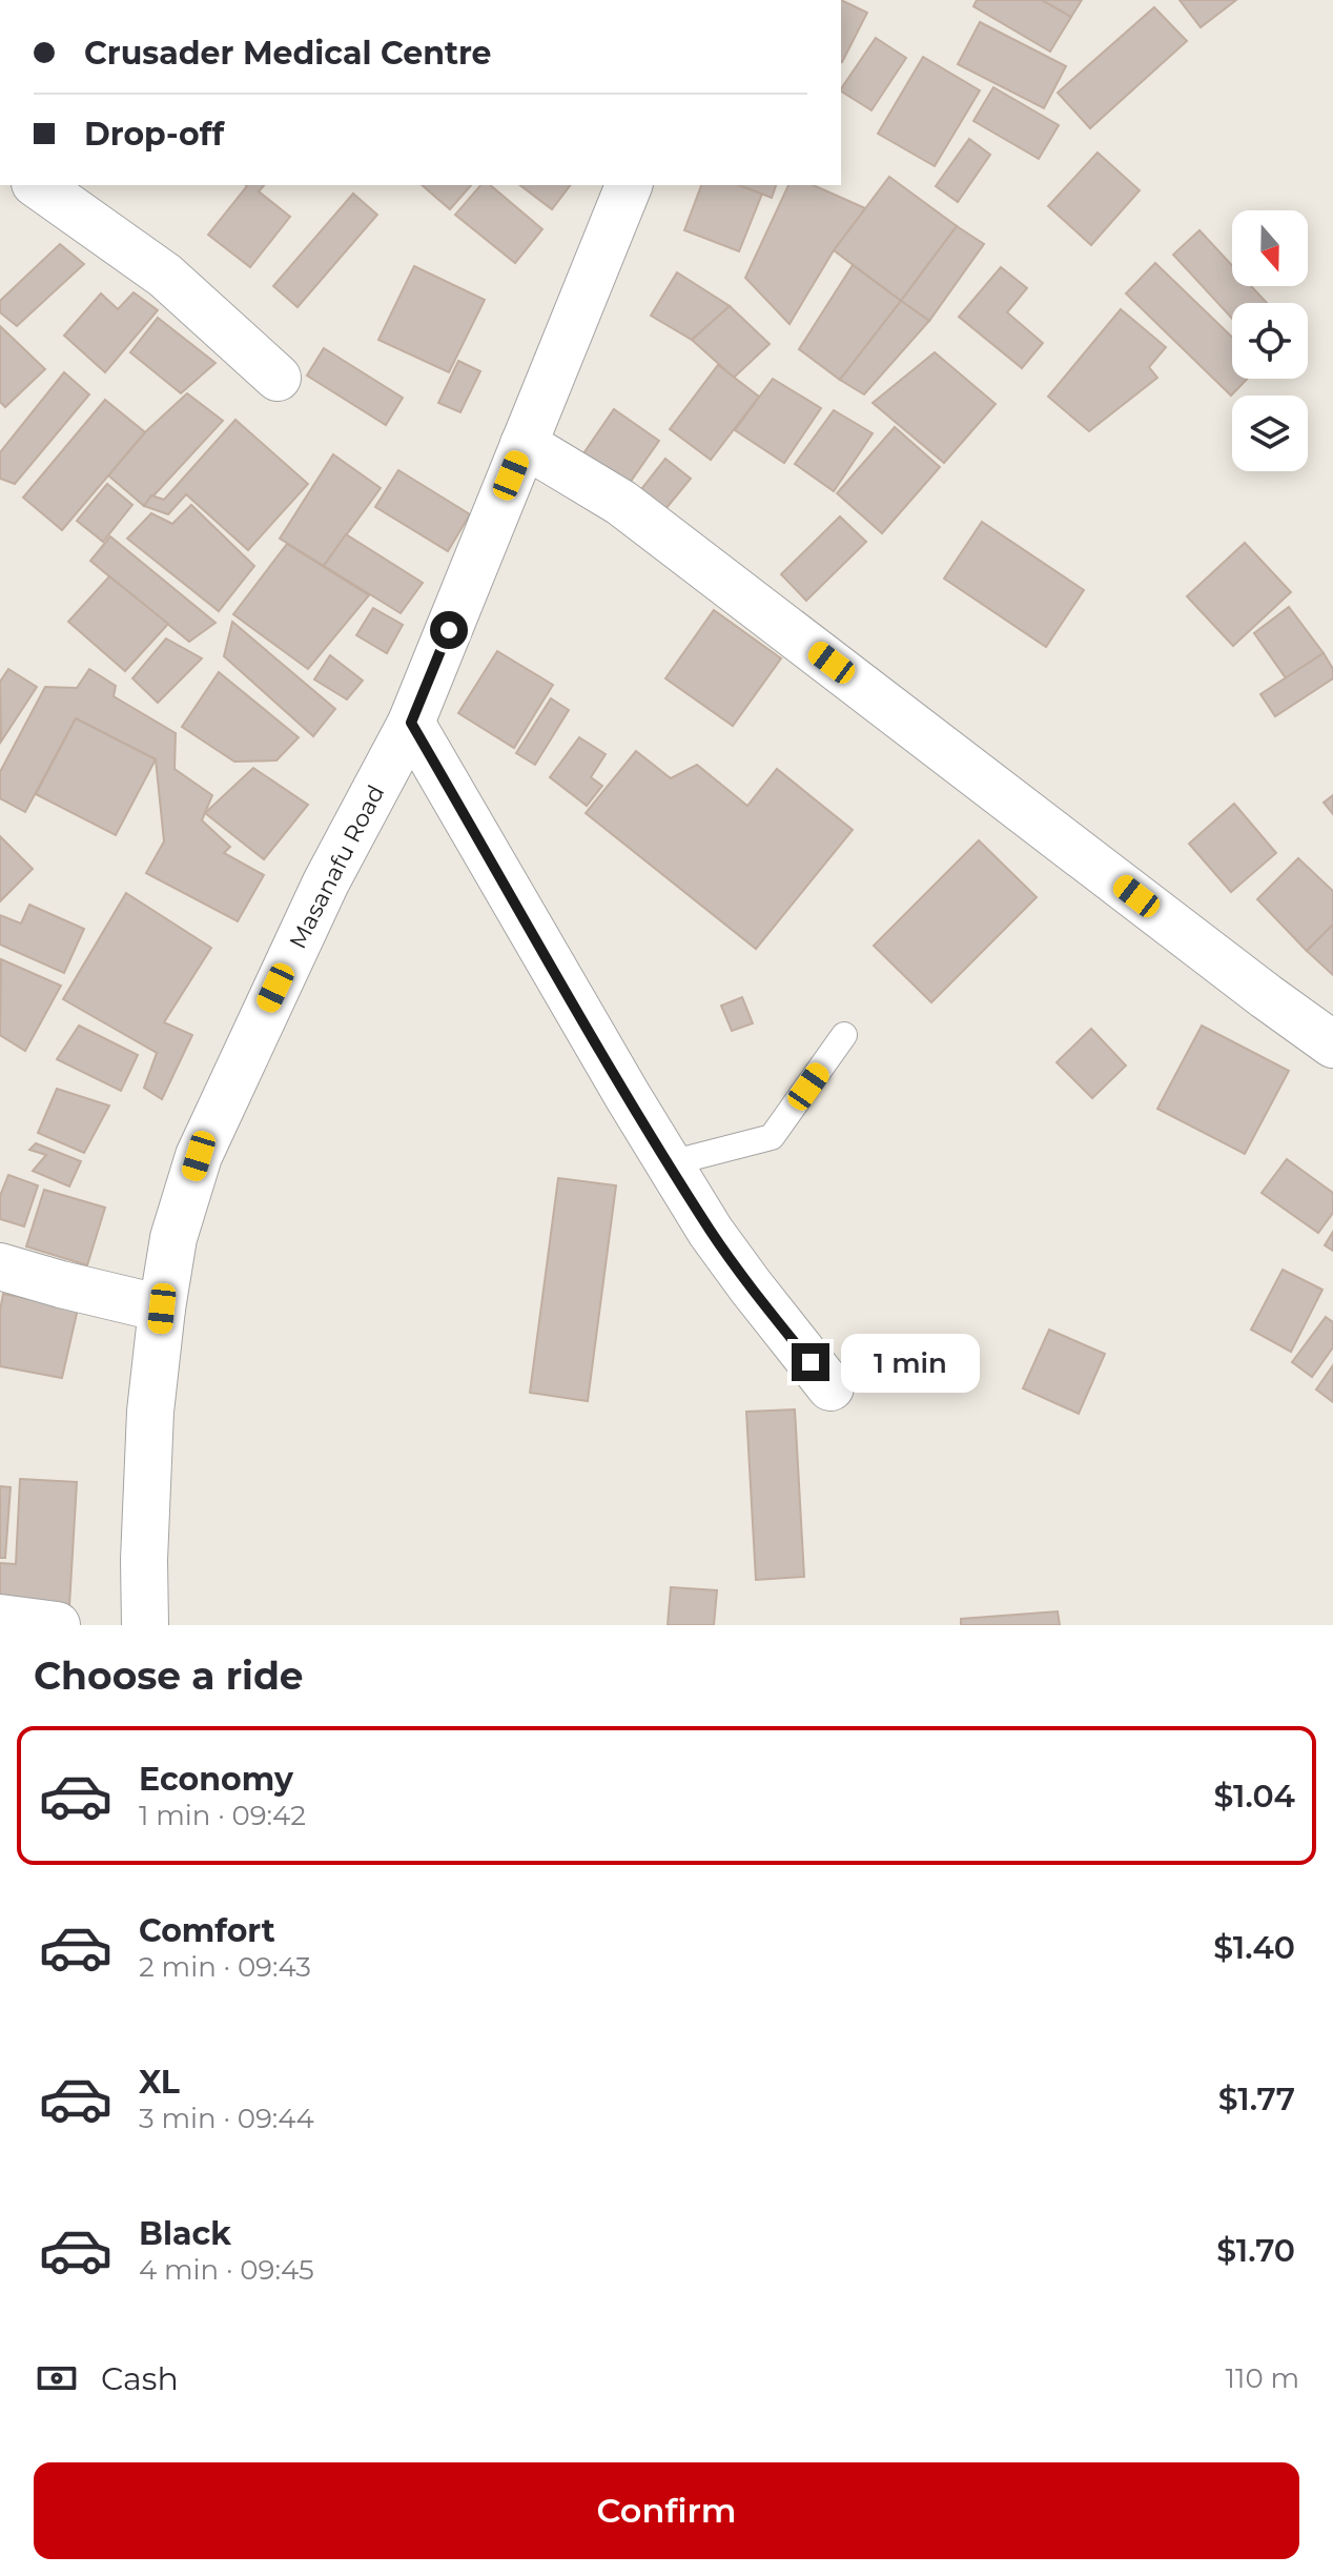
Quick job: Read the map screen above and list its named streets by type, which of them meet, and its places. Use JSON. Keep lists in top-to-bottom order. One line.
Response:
{"streets":{"street":["Masanafu Road"]},"north":"bottom","page":{"banner":["Crusader Medical Centre","Drop-off"],"bubble":"1 min","heading":"Choose a ride","list":[{"name":"Economy","note":"1 min · 09:42","value":"$1.04"},{"name":"Comfort","note":"2 min · 09:43","value":"$1.40"},{"name":"XL","note":"3 min · 09:44","value":"$1.77"},{"name":"Black","note":"4 min · 09:45","value":"$1.70"}],"pay":["Cash","110 m"],"buttons":"Confirm"}}
